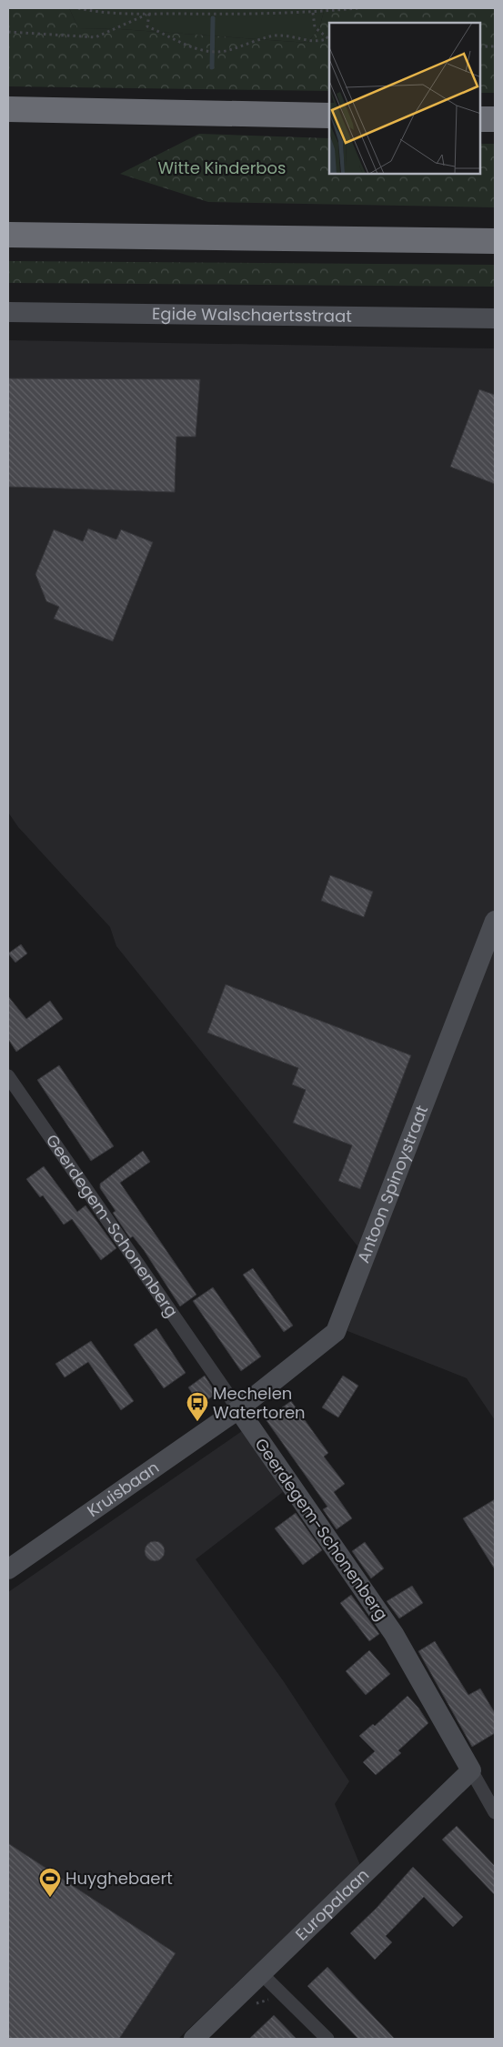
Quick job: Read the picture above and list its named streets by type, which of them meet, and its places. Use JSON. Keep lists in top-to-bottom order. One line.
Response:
{"streets":{"street":["Egide Walschaertsstraat","Antoon Spinoystraat","Geerdegem-Schonenberg","Kruisbaan","Europalaan"]},"crossings":[["Antoon Spinoystraat","Geerdegem-Schonenberg"],["Antoon Spinoystraat","Kruisbaan"],["Geerdegem-Schonenberg","Kruisbaan"],["Geerdegem-Schonenberg","Europalaan"]],"parks":["Witte Kinderbos"],"places":{"bus stop":["Mechelen Watertoren"],"sports":["Huyghebaert"]}}
